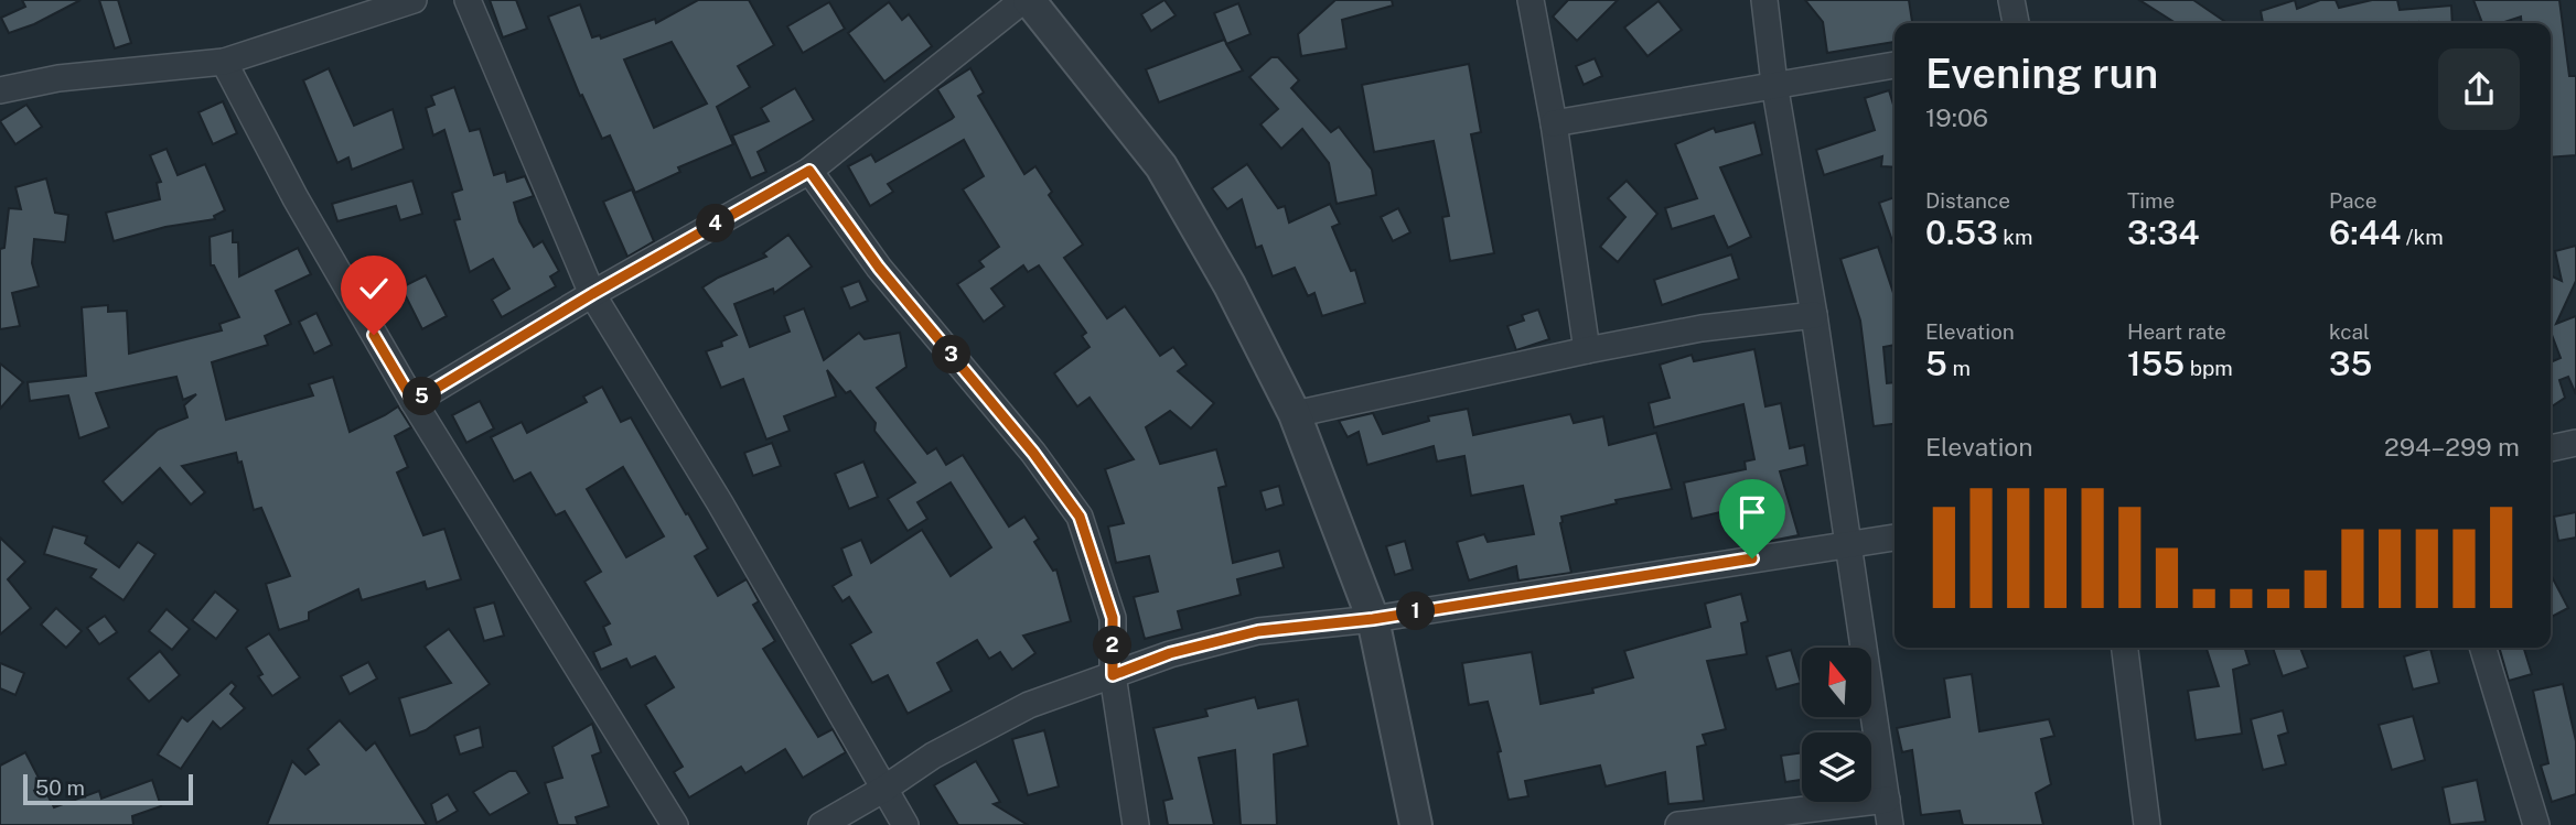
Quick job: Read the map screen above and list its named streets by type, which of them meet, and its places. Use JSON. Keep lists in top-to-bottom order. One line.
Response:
{"scale_bar":"50 m","north":"top","page":{"heading":["Evening run","19:06"],"stats":[["Distance","0.53 km"],["Time","3:34"],["Pace","6:44 /km"],["Elevation","5 m"],["Heart rate","155 bpm"],["kcal","35"]],"pins":["4","3","5","1","2"],"chart":["Elevation","294–299 m"],"scale":"50 m"}}
